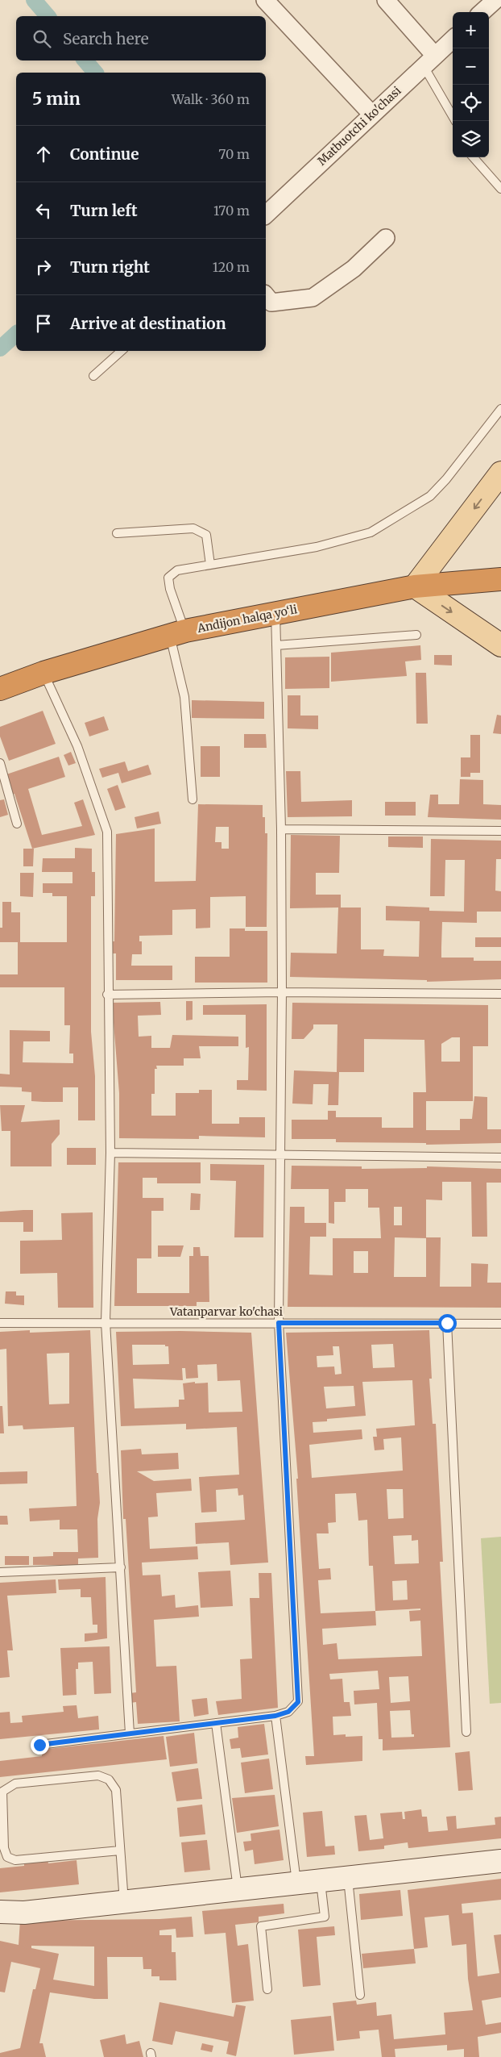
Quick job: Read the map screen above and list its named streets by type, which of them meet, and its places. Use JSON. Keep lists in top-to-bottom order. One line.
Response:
{"streets":{"highway":["Andijon halqa yo‘li"],"street":["Matbuotchi ko'chasi"],"lane":["Vatanparvar ko'chasi"]},"page":{"map_buttons":["+","−"],"search":"Search here","heading":["5 min","Walk · 360 m"],"list":[["Continue","70 m"],["Turn left","170 m"],["Turn right","120 m"],"Arrive at destination"]}}
